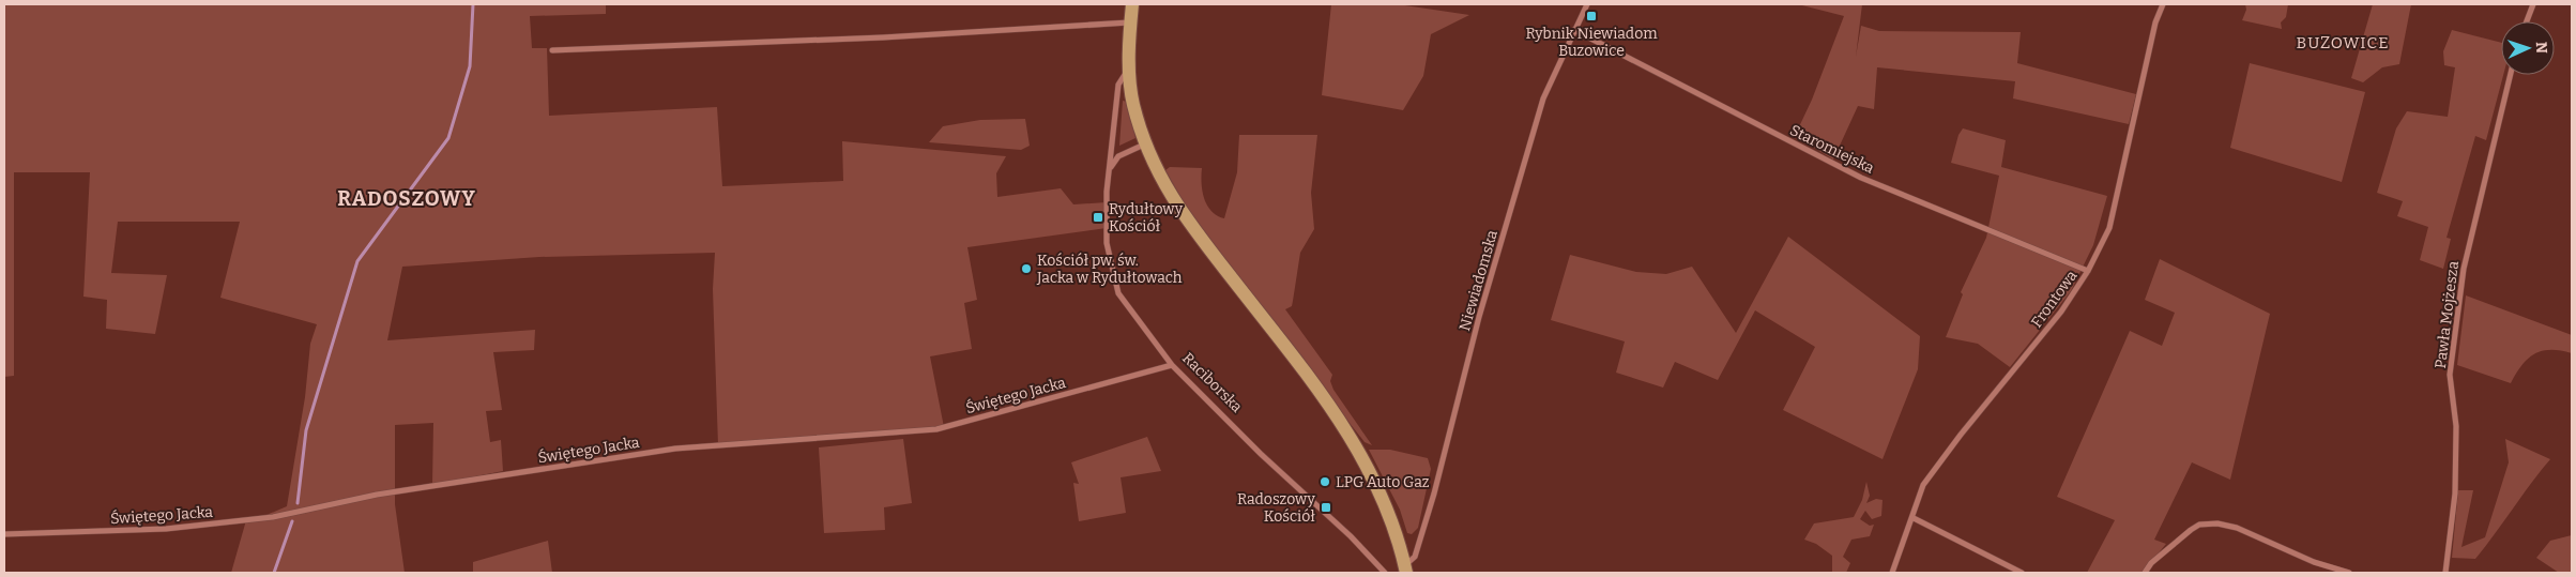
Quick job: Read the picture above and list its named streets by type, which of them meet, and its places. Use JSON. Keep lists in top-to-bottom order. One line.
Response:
{"streets":{"main road":["Raciborska"],"street":["Staromiejska","Niewiadomska","Frontowa","Pawła Mojżesza","Świętego Jacka"]},"crossings":[["Staromiejska","Niewiadomska"],["Staromiejska","Frontowa"],["Niewiadomska","Raciborska"],["Raciborska","Świętego Jacka"]],"districts":["BUZOWICE","RADOSZOWY"],"places":{"transit":["Rybnik Niewiadom Buzowice","Rydułtowy Kościół","Radoszowy Kościół"],"other":["Kościół pw. św. Jacka w Rydułtowach","LPG Auto Gaz"]},"north":"right"}
